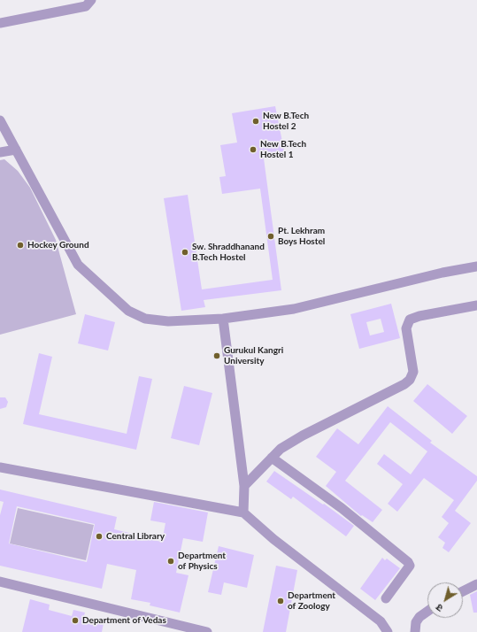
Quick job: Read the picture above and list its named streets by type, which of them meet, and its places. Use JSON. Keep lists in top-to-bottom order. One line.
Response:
{"places":["New B.Tech Hostel 2","New B.Tech Hostel 1","Pt. Lekhram Boys Hostel","Hockey Ground","Sw. Shraddhanand B.Tech Hostel","Gurukul Kangri University","Central Library","Department of Physics","Department of Zoology","Department of Vedas"],"north":"bottom left"}
